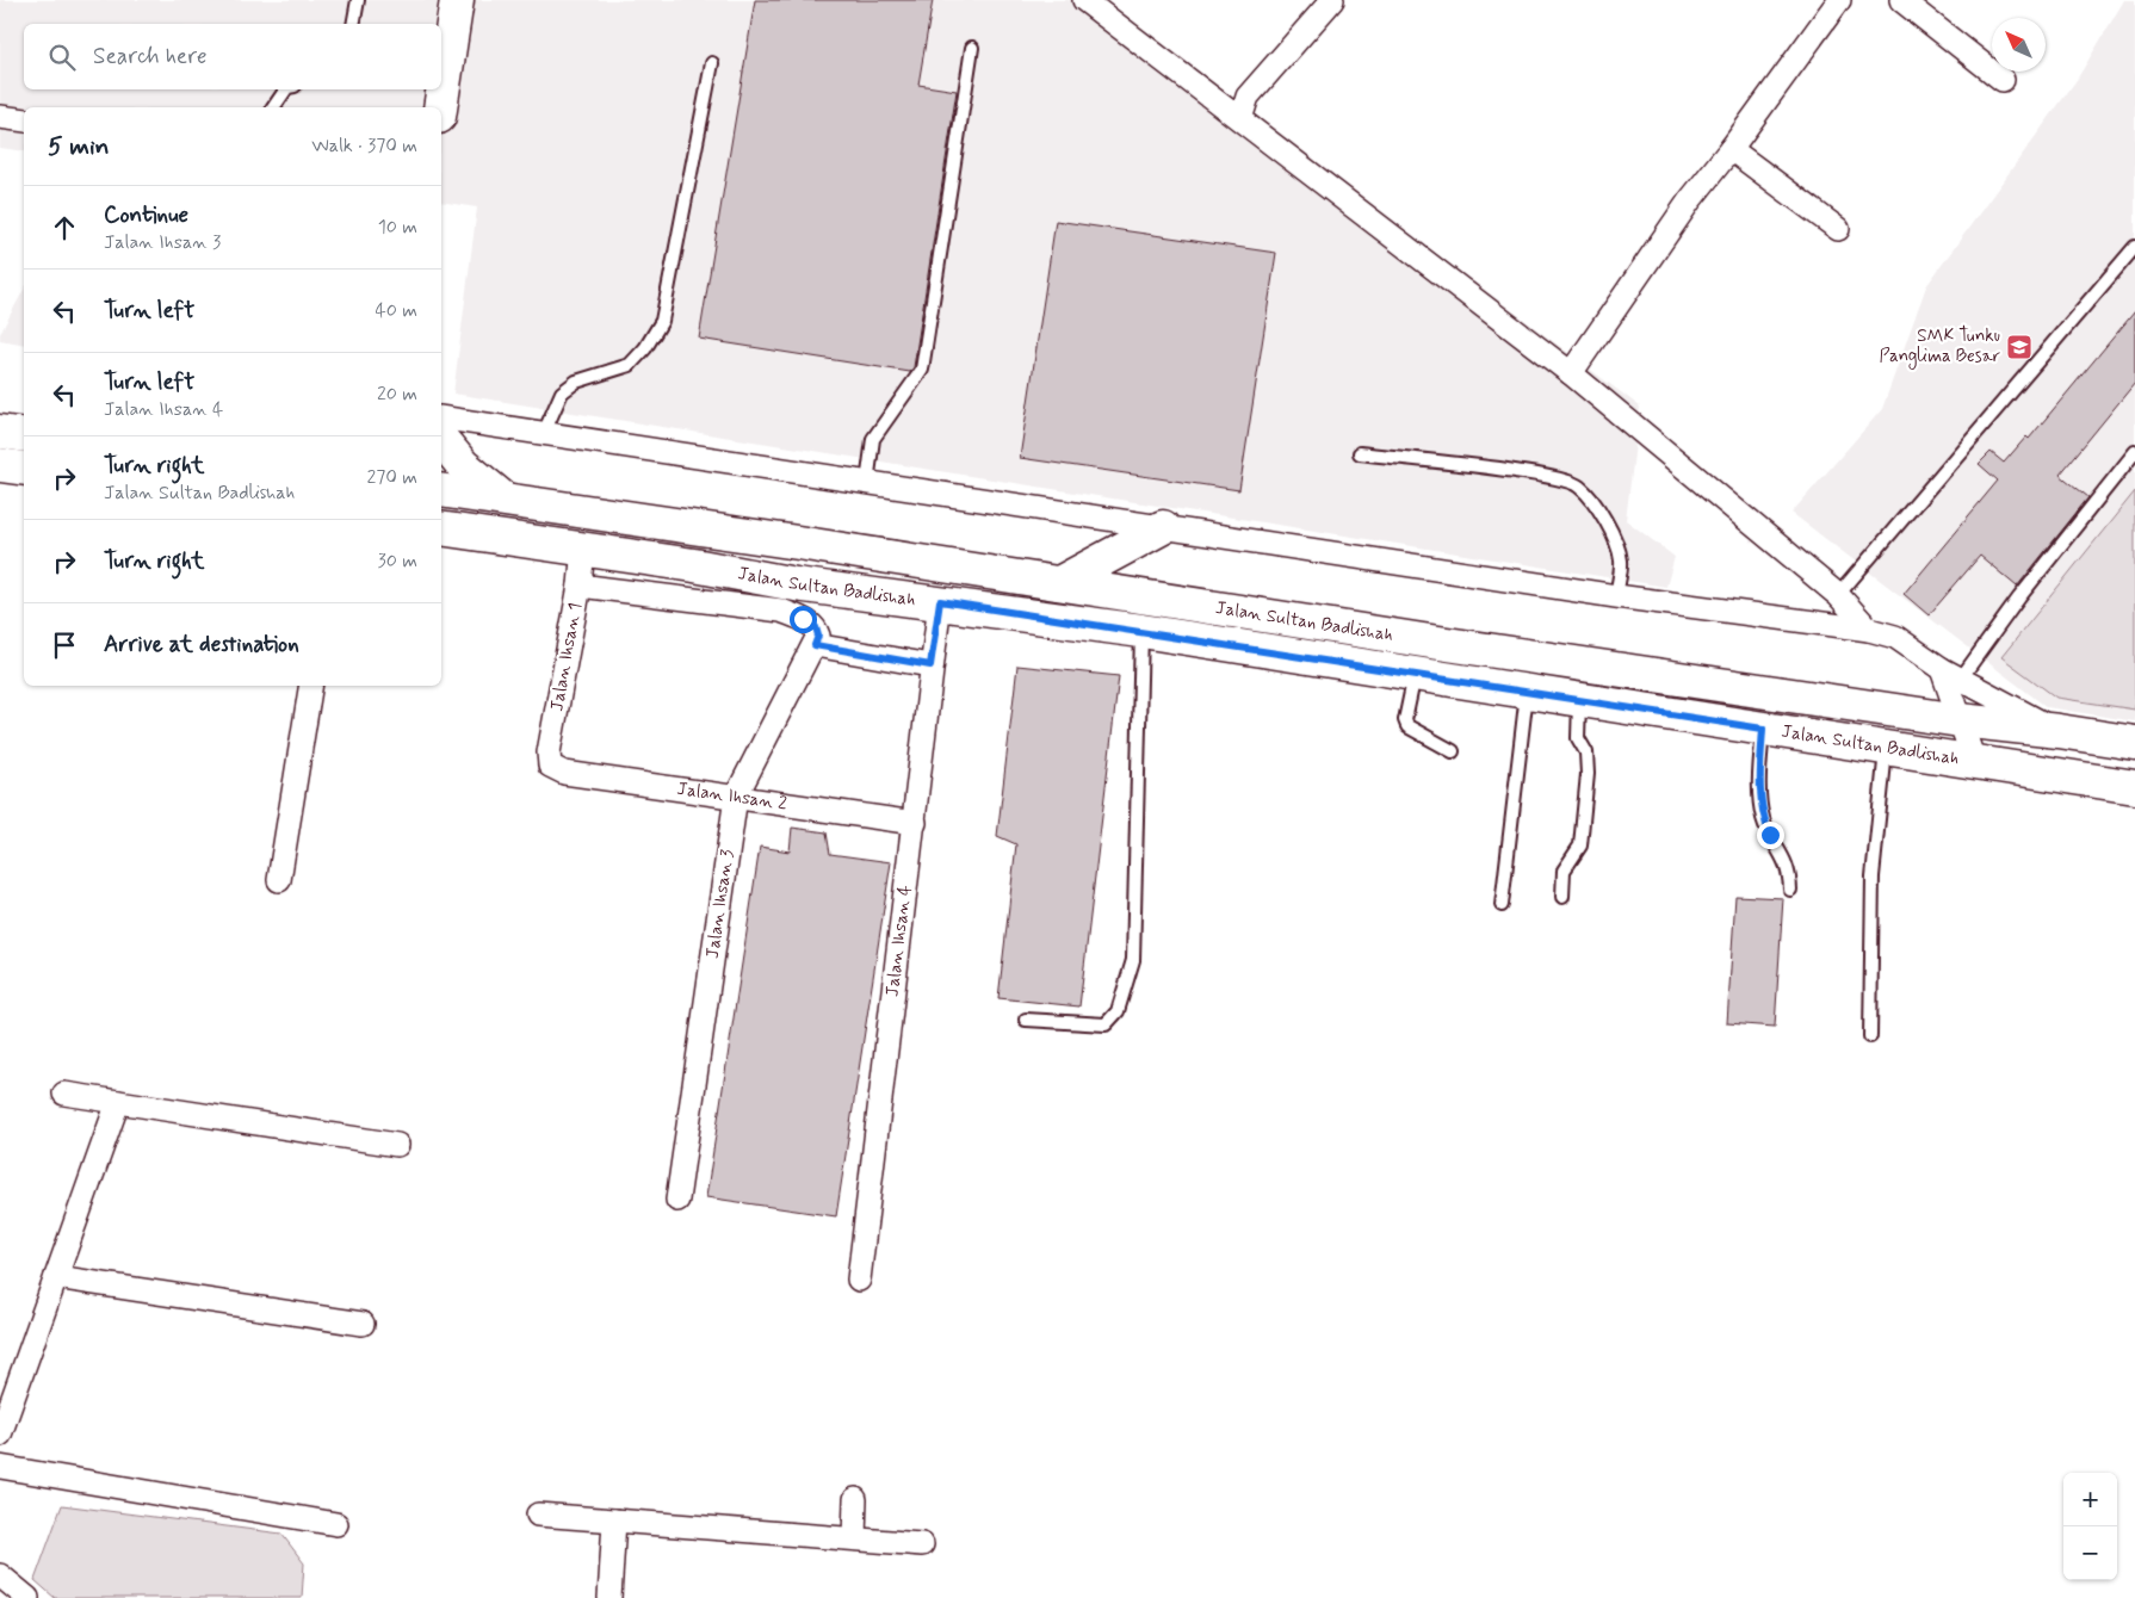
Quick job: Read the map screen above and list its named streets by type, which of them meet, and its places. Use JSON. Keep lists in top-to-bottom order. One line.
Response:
{"streets":{"main road":["Jalan Sultan Badlishah"],"street":["Jalan Ihsan 1","Jalan Ihsan 2","Jalan Ihsan 3","Jalan Ihsan 4"]},"crossings":[["Jalan Sultan Badlishah","Jalan Ihsan 1"],["Jalan Sultan Badlishah","Jalan Ihsan 4"],["Jalan Ihsan 1","Jalan Ihsan 2"],["Jalan Ihsan 2","Jalan Ihsan 3"],["Jalan Ihsan 2","Jalan Ihsan 4"]],"places":{"school or university":["SMK Tunku Panglima Besar"]},"north":"top left","page":{"search":"Search here","heading":["5 min","Walk · 370 m"],"list":[["Continue","Jalan Ihsan 3","10 m"],["Turn left","40 m"],["Turn left","Jalan Ihsan 4","20 m"],["Turn right","Jalan Sultan Badlishah","270 m"],["Turn right","30 m"],"Arrive at destination"],"map_buttons":["+","−"]}}
